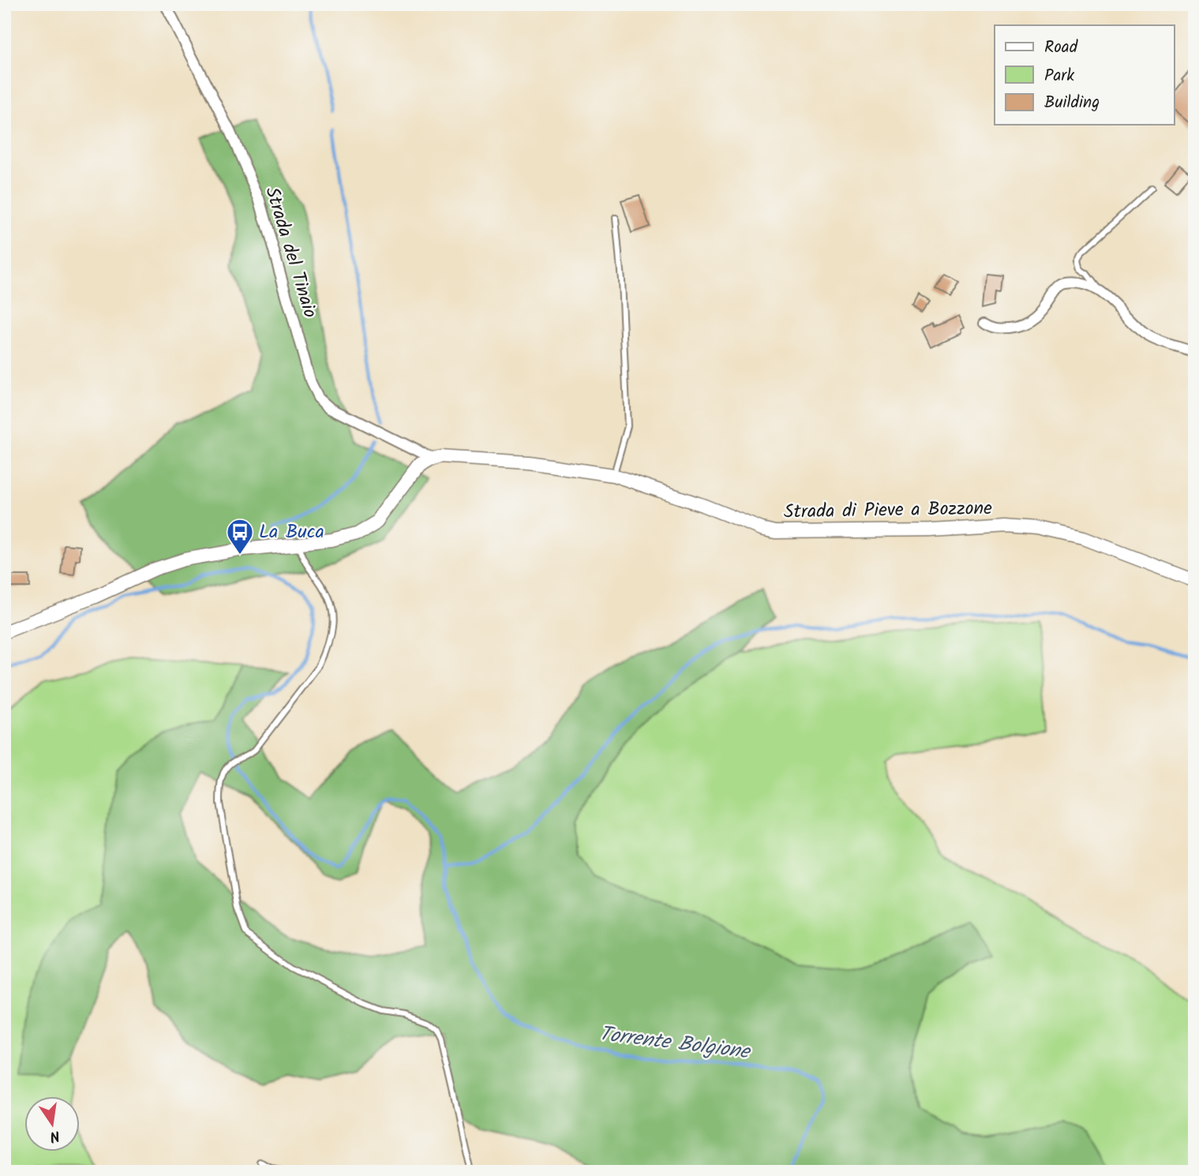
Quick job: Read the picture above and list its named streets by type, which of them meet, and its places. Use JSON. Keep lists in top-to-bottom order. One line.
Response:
{"streets":{"street":["Strada del Tinaio","Strada di Pieve a Bozzone"]},"crossings":[["Strada del Tinaio","Strada di Pieve a Bozzone"]],"water":["Torrente Bolgione"],"places":{"bus stop":["La Buca"]},"legend":["Road","Park","Building"],"north":"bottom"}
